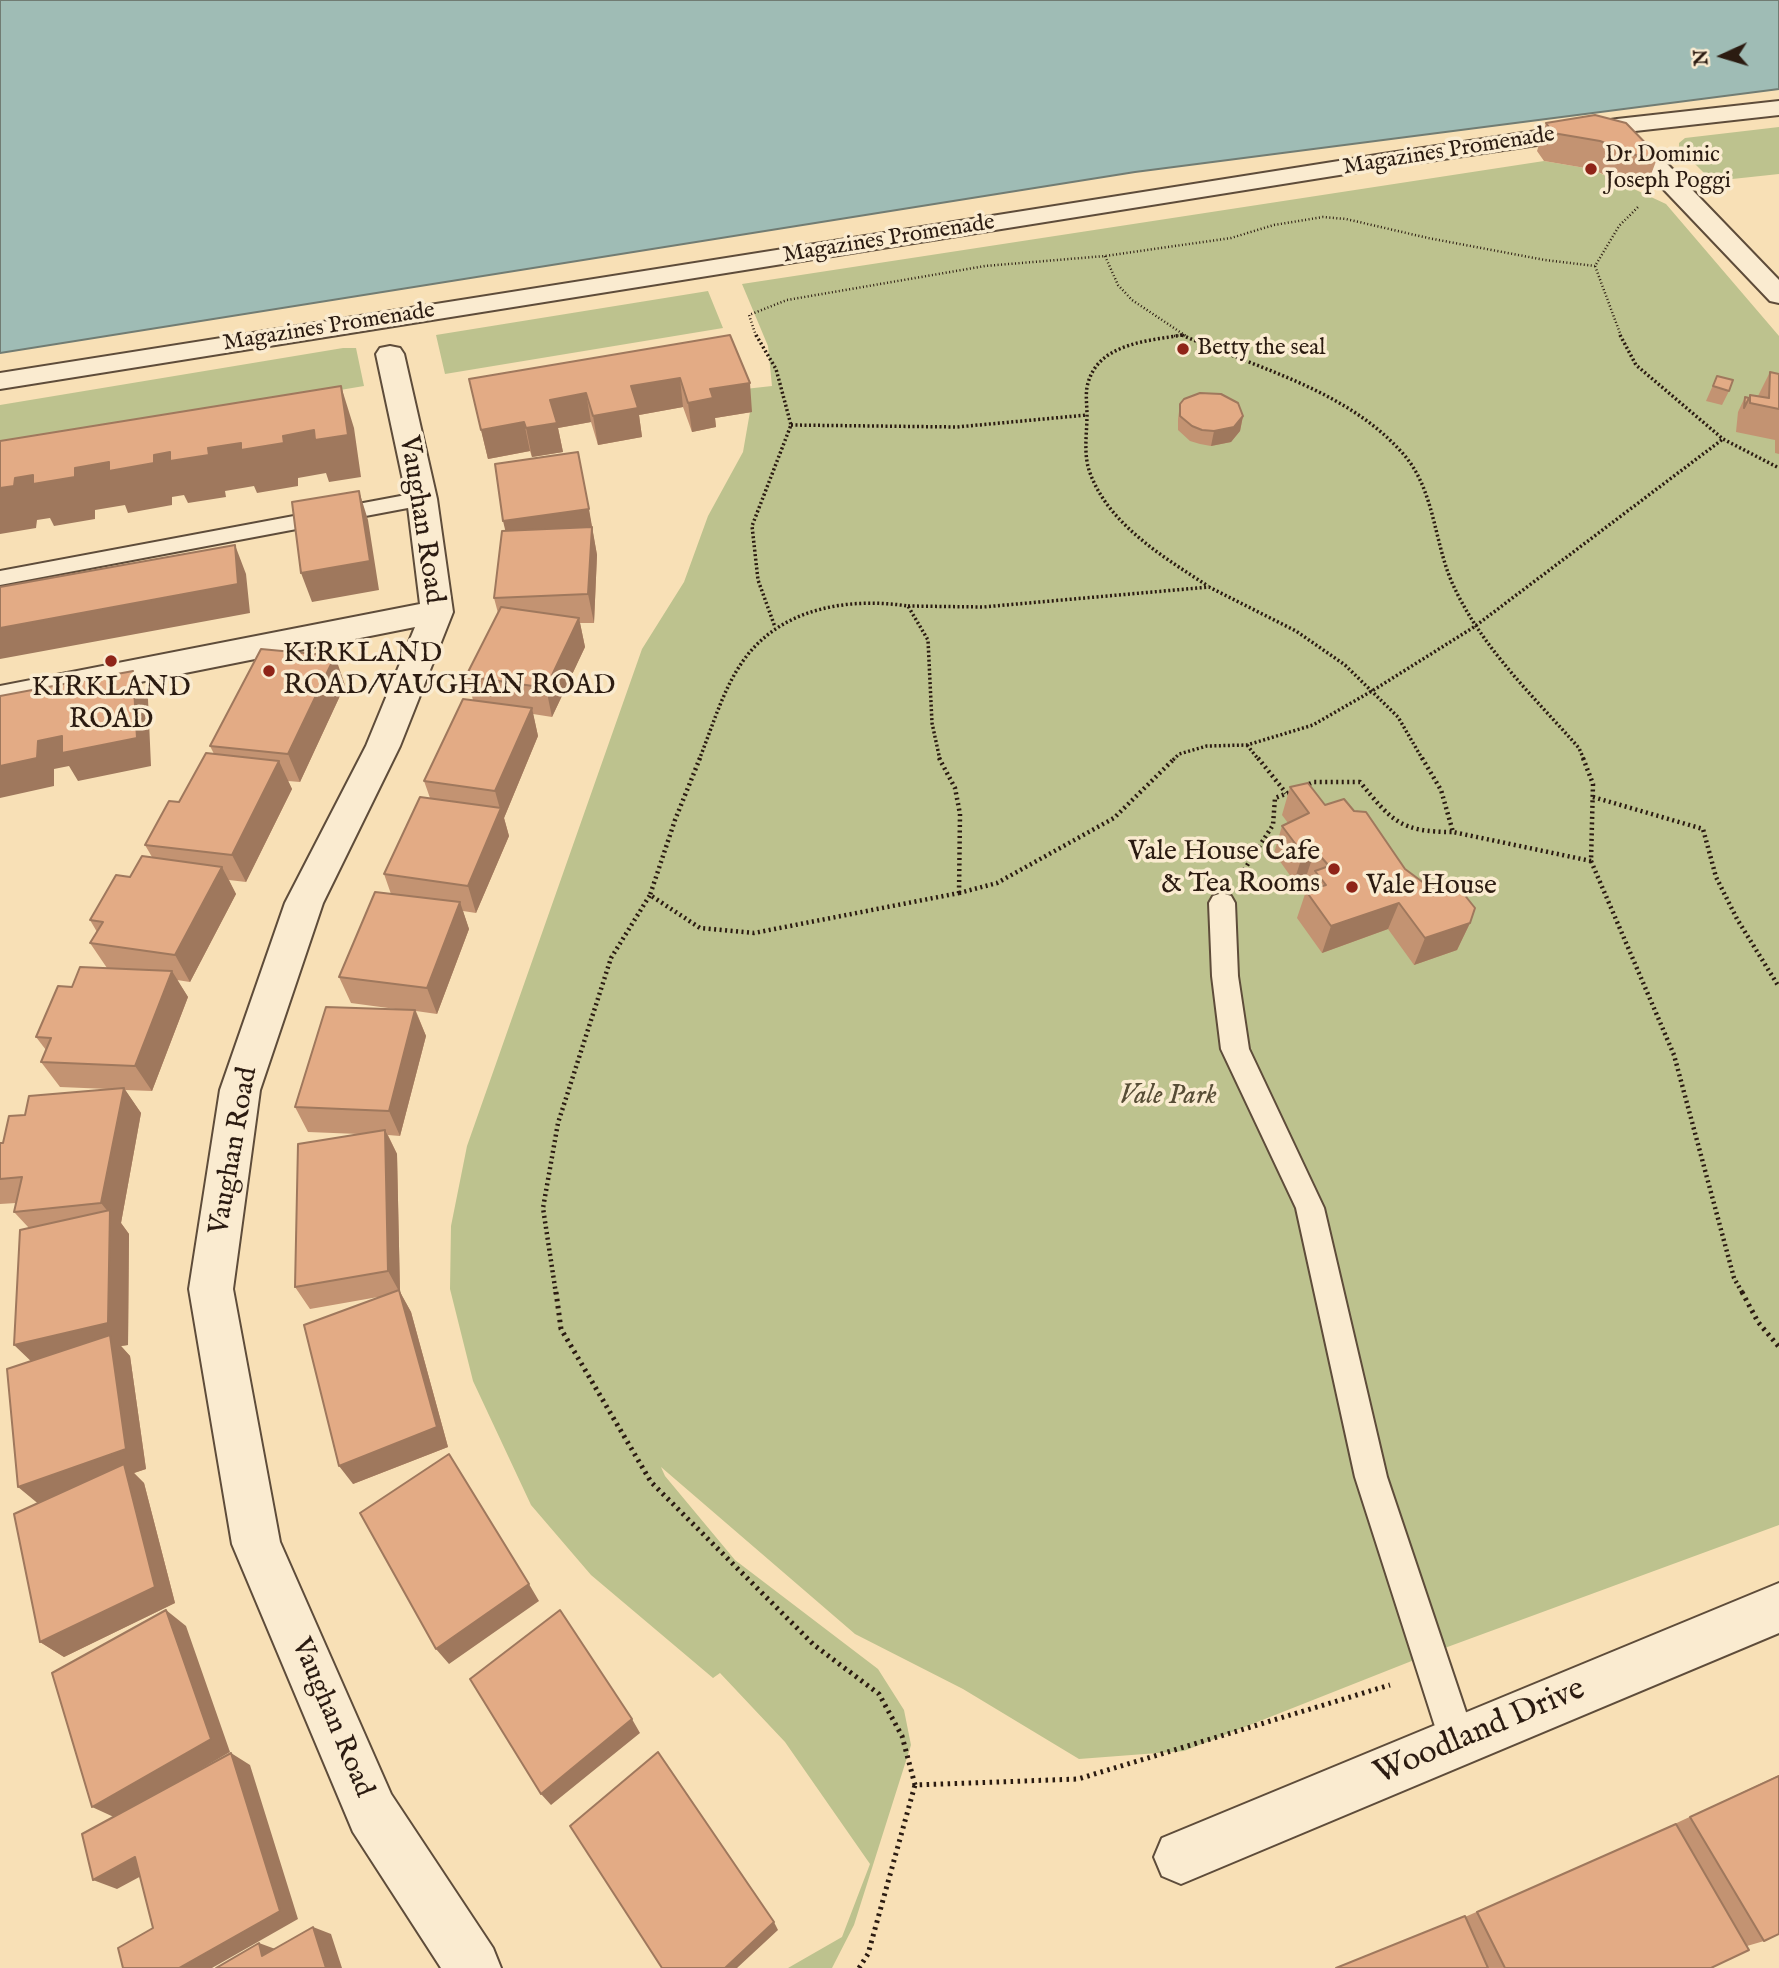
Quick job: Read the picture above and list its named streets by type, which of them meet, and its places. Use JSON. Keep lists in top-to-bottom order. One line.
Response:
{"streets":{"street":["Magazines Promenade","Vaughan Road","Woodland Drive"]},"crossings":[["Magazines Promenade","Vaughan Road"]],"parks":["Vale Park"],"places":["Dr Dominic Joseph Poggi","Betty the seal","KIRKLAND ROAD","KIRKLAND ROAD/VAUGHAN ROAD","Vale House Cafe & Tea Rooms","Vale House"],"north":"left"}
